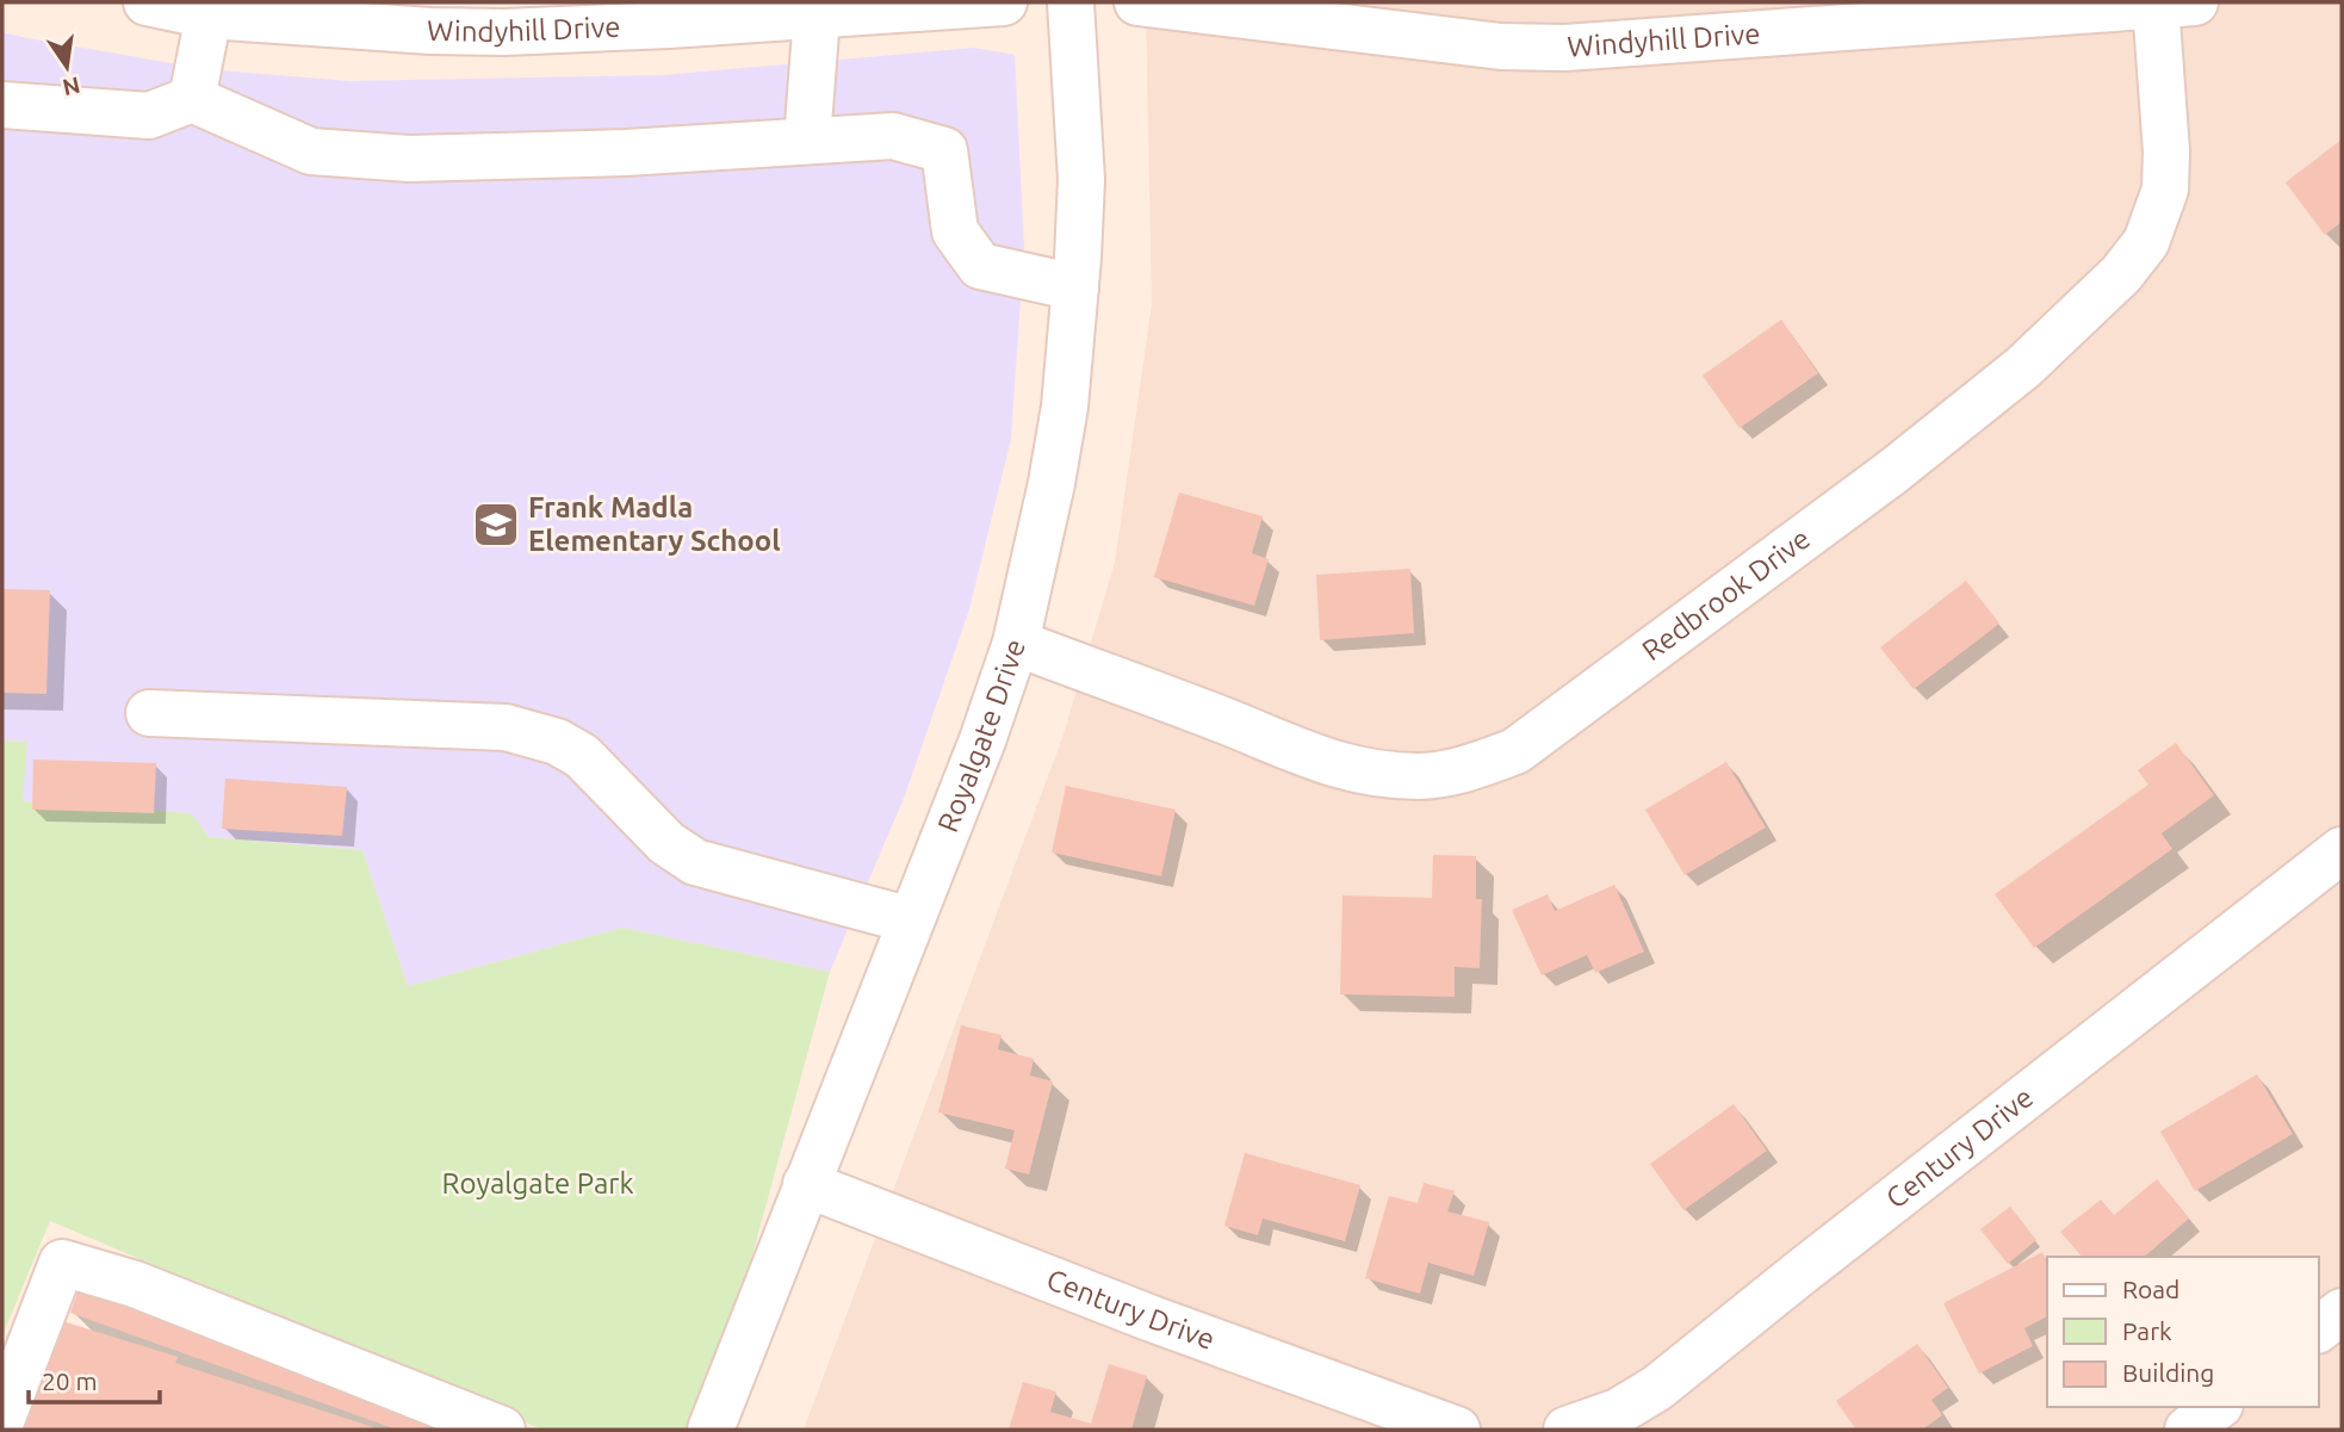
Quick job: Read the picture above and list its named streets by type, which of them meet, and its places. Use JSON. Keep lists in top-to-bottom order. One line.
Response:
{"streets":{"street":["Windyhill Drive","Redbrook Drive","Royalgate Drive","Century Drive"]},"crossings":[["Windyhill Drive","Redbrook Drive"],["Redbrook Drive","Royalgate Drive"],["Royalgate Drive","Century Drive"]],"parks":["Royalgate Park"],"places":{"school or university":["Frank Madla Elementary School"]},"legend":["Road","Park","Building"],"scale_bar":"20 m","north":"bottom"}
